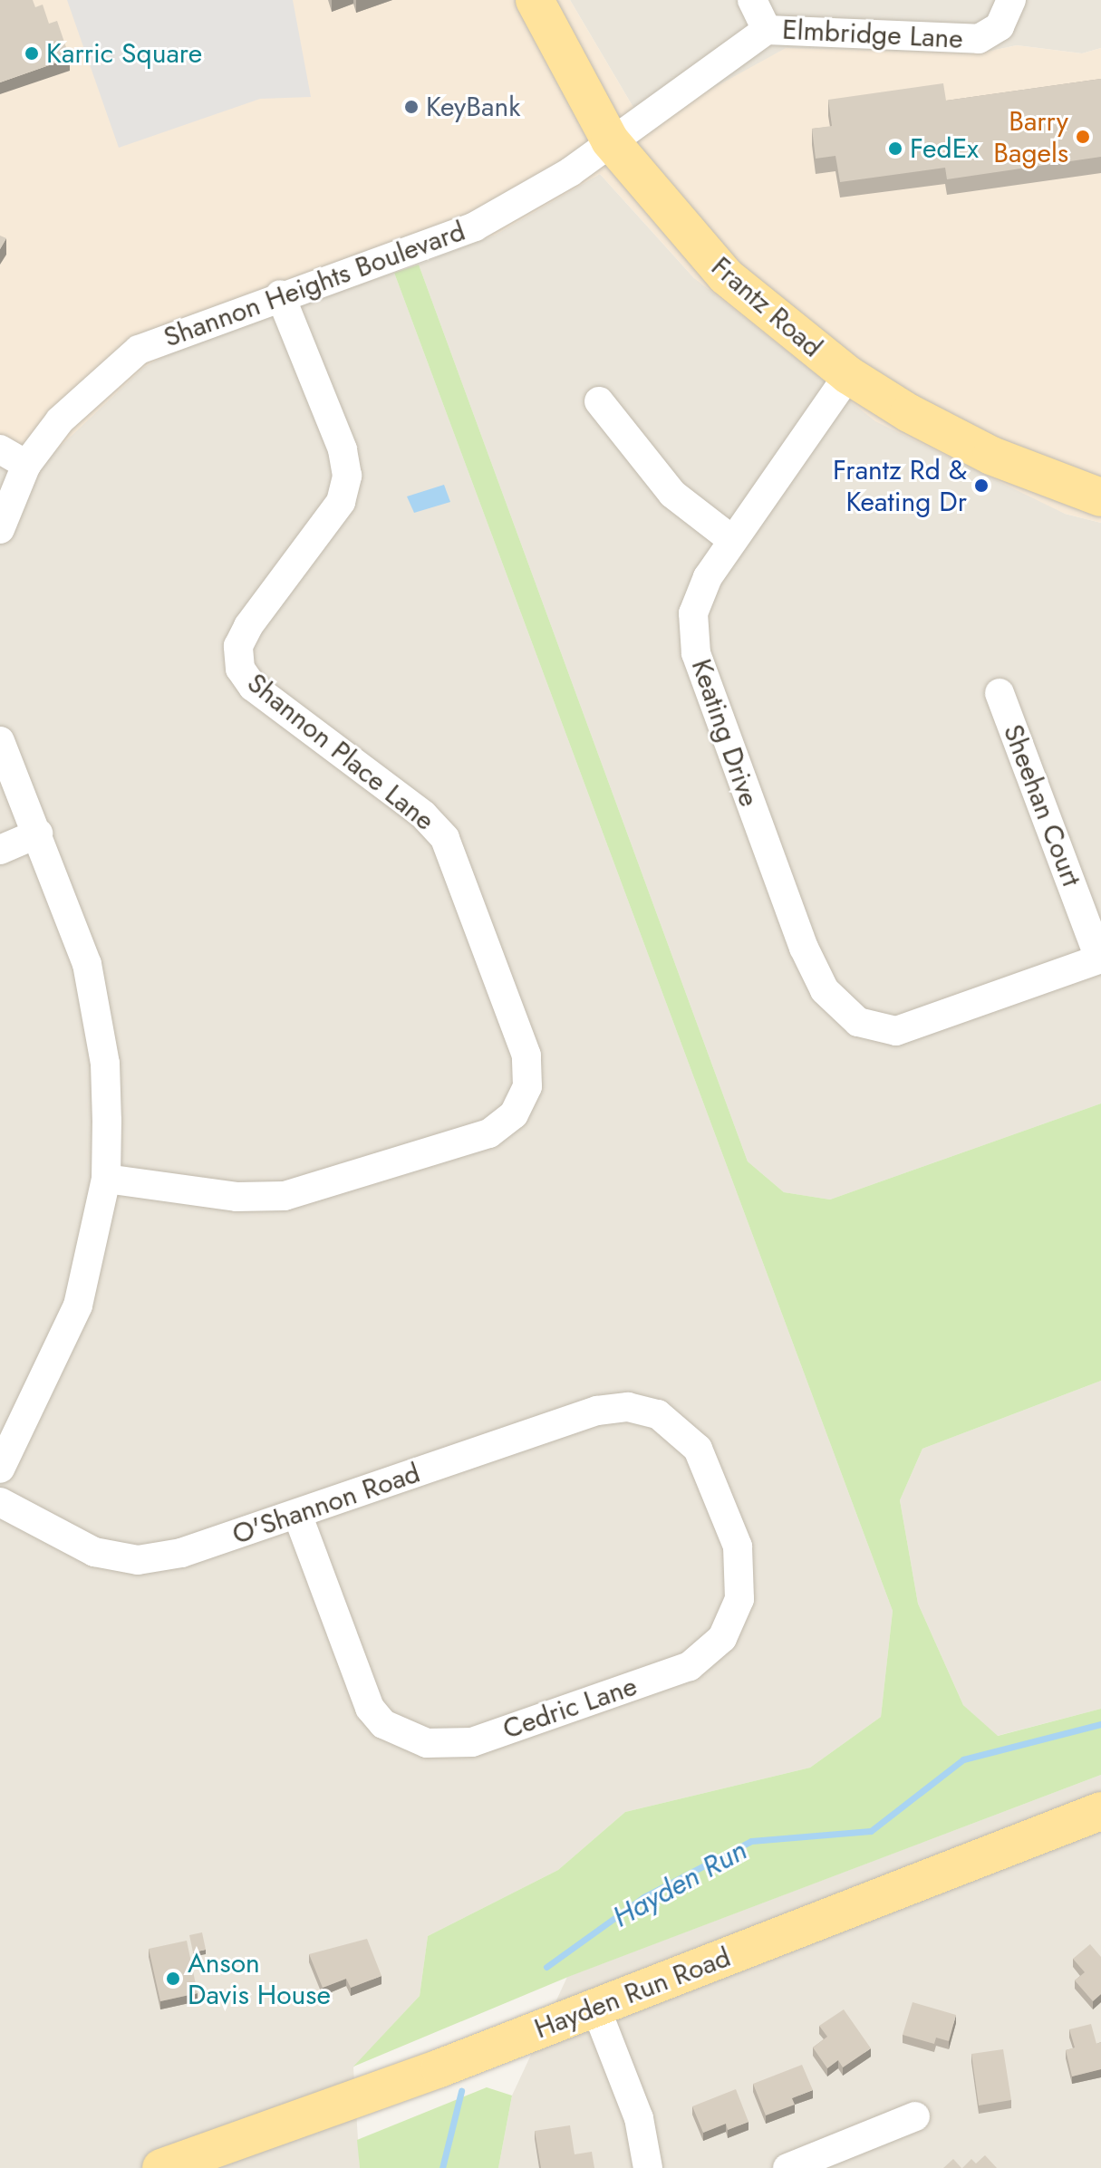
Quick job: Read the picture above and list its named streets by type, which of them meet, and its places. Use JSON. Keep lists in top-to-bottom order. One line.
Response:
{"streets":{"main road":["Frantz Road","Hayden Run Road"],"street":["Elmbridge Lane","Shannon Heights Boulevard","Keating Drive","Shannon Place Lane","Sheehan Court","O'Shannon Road","Cedric Lane"]},"crossings":[["Elmbridge Lane","Shannon Heights Boulevard"],["Elmbridge Lane","Frantz Road"],["Shannon Heights Boulevard","Frantz Road"],["Shannon Heights Boulevard","Shannon Place Lane"],["Frantz Road","Keating Drive"],["Keating Drive","Sheehan Court"],["O'Shannon Road","Cedric Lane"]],"water":["Hayden Run"],"places":["Karric Square","KeyBank","Barry Bagels","FedEx","Frantz Rd & Keating Dr","Anson Davis House"]}
